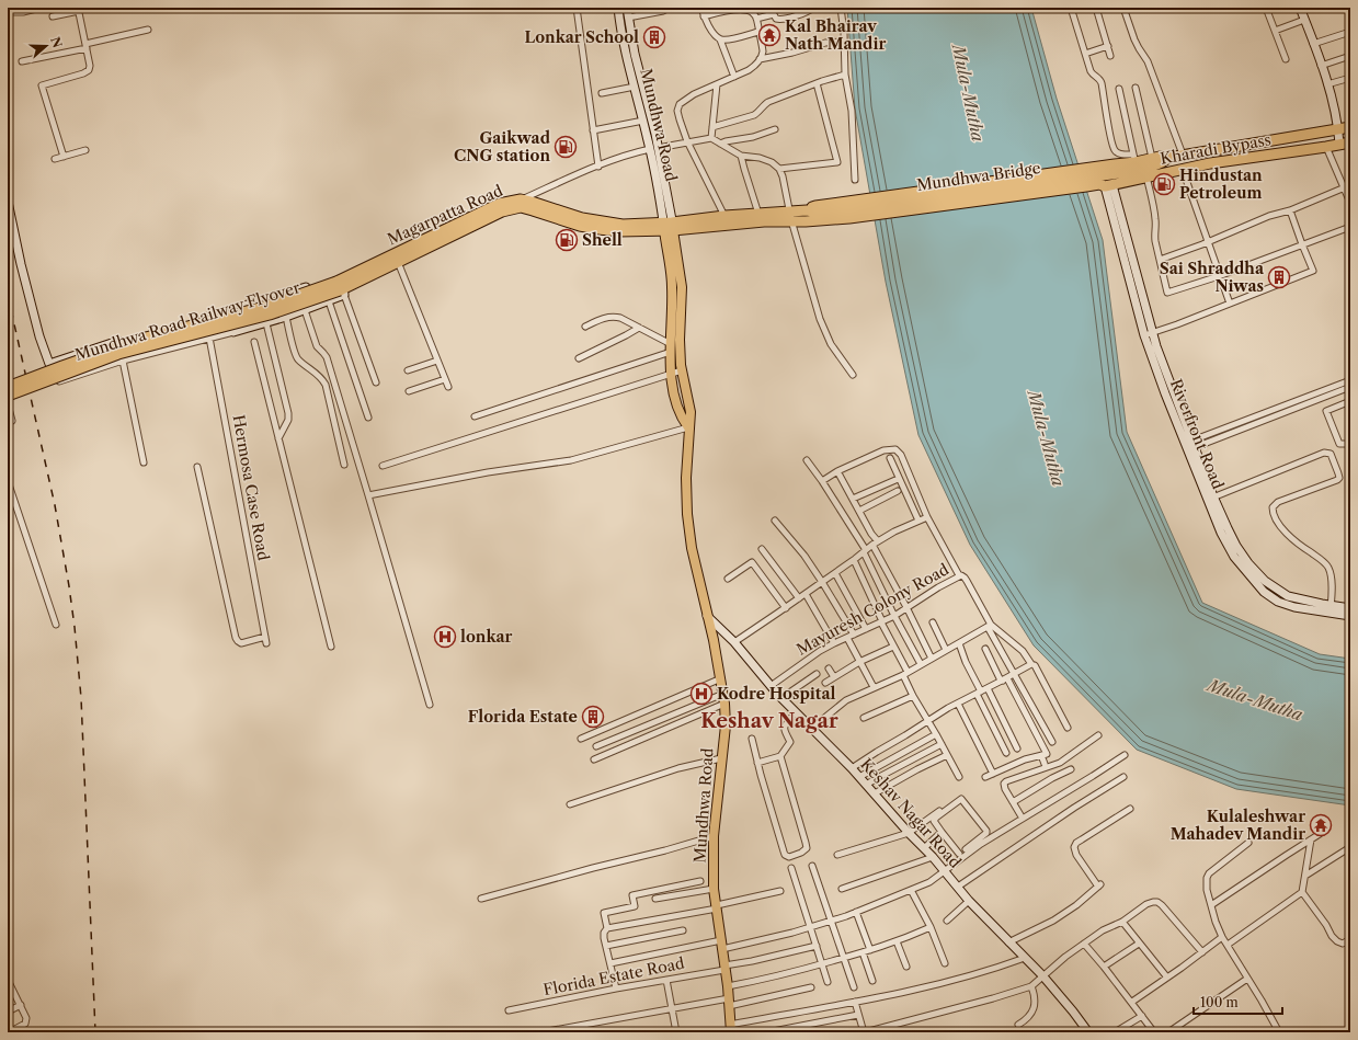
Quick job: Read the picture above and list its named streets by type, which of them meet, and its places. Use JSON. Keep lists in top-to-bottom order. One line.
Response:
{"streets":{"highway":["Kharadi Bypass","Mundhwa Bridge","Magarpatta Road","Mundhwa Road Railway Flyover"],"main road":["Mundhwa Road"],"street":["Riverfront Road","Hermosa Case Road","Mayuresh Colony Road","Keshav Nagar Road","Florida Estate Road"]},"crossings":[["Mundhwa Road","Magarpatta Road"],["Mundhwa Road","Keshav Nagar Road"],["Mundhwa Road","Florida Estate Road"],["Kharadi Bypass","Mundhwa Bridge"],["Kharadi Bypass","Magarpatta Road"],["Kharadi Bypass","Riverfront Road"],["Mundhwa Bridge","Magarpatta Road"],["Magarpatta Road","Mundhwa Road Railway Flyover"],["Mayuresh Colony Road","Keshav Nagar Road"]],"districts":["Keshav Nagar"],"water":["Mula-Mutha"],"places":{"temple":["Kal Bhairav Nath Mandir","Kulaleshwar Mahadev Mandir"],"building":["Lonkar School","Sai Shraddha Niwas","Florida Estate"],"fuel station":["Gaikwad CNG station","Hindustan Petroleum","Shell"],"hospital":["lonkar","Kodre Hospital"]},"scale_bar":"100 m","north":"right"}
